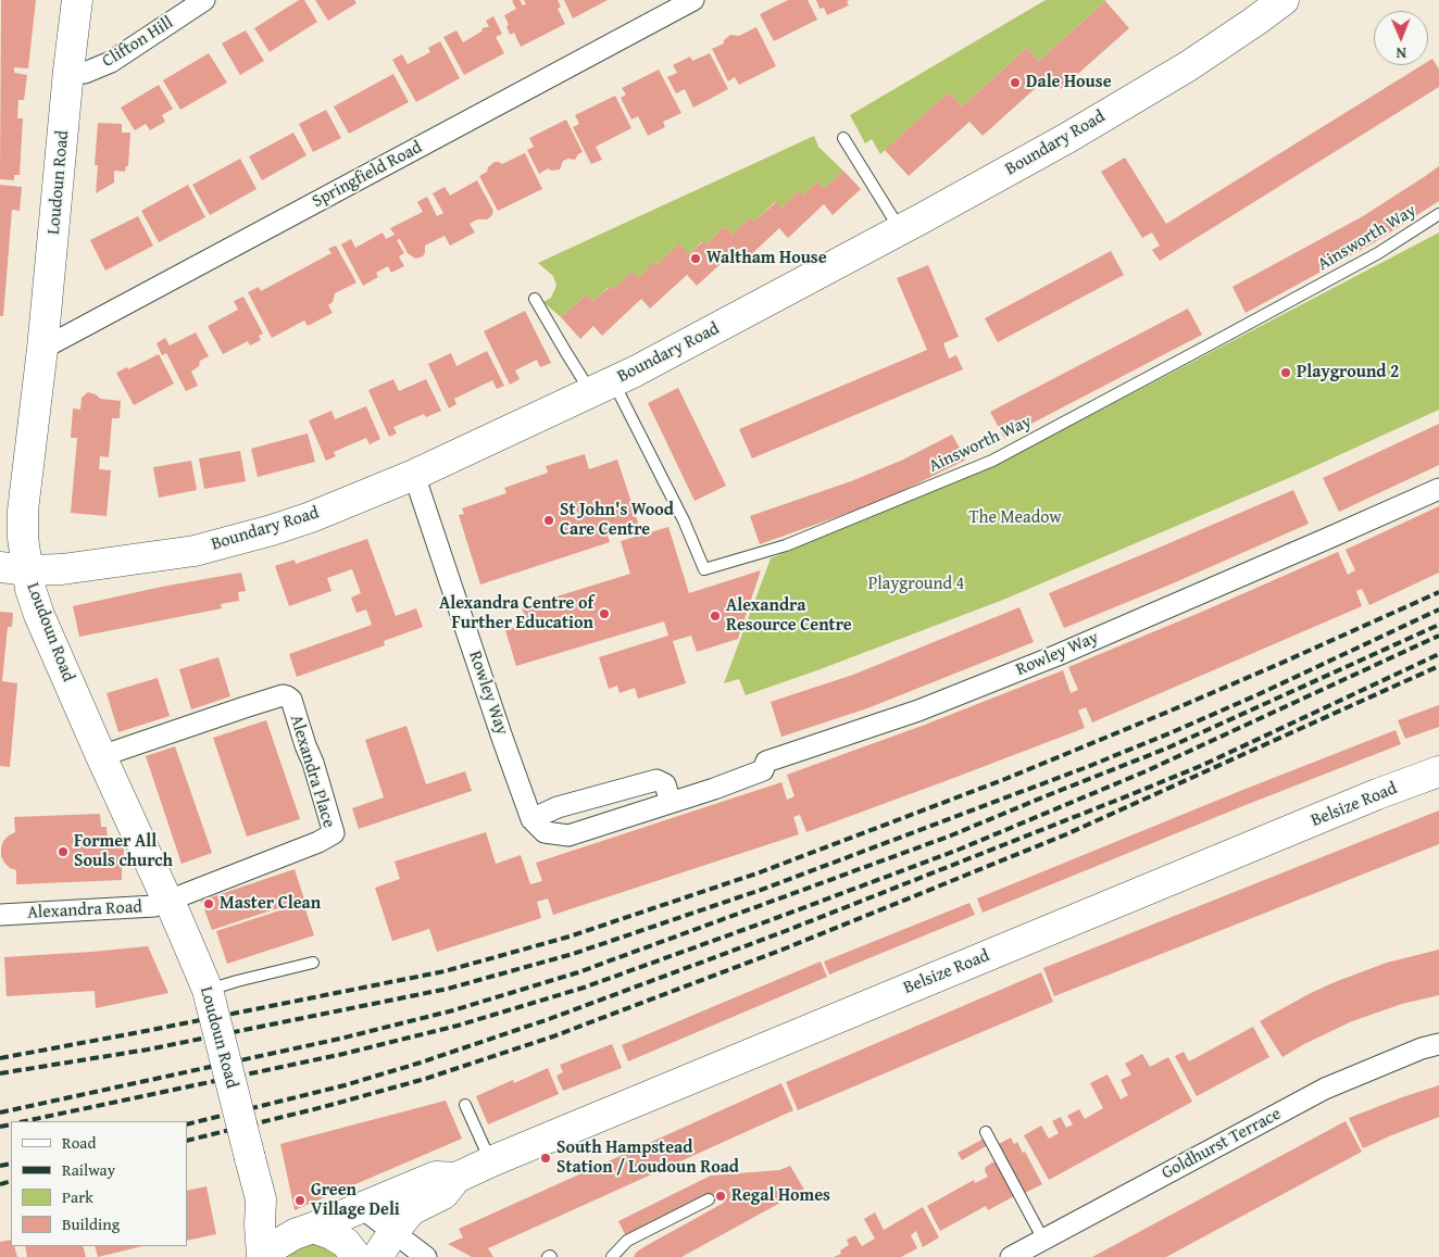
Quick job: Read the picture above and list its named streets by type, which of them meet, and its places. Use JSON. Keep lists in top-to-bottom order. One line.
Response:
{"streets":{"street":["Clifton Hill","Boundary Road","Springfield Road","Loudoun Road","Rowley Way","Alexandra Place","Belsize Road","Alexandra Road","Goldhurst Terrace"],"lane":["Ainsworth Way"]},"crossings":[["Clifton Hill","Loudoun Road"],["Boundary Road","Loudoun Road"],["Boundary Road","Ainsworth Way"],["Boundary Road","Rowley Way"],["Springfield Road","Loudoun Road"],["Loudoun Road","Alexandra Place"],["Loudoun Road","Belsize Road"],["Loudoun Road","Alexandra Road"],["Alexandra Place","Alexandra Road"]],"parks":["The Meadow","Playground 4"],"places":["Dale House","Waltham House","Playground 2","St John's Wood Care Centre","Alexandra Centre of Further Education","Alexandra Resource Centre","Former All Souls church","Master Clean","South Hampstead Station / Loudoun Road","Regal Homes","Green Village Deli"],"legend":["Road","Railway","Park","Building"],"north":"bottom"}
